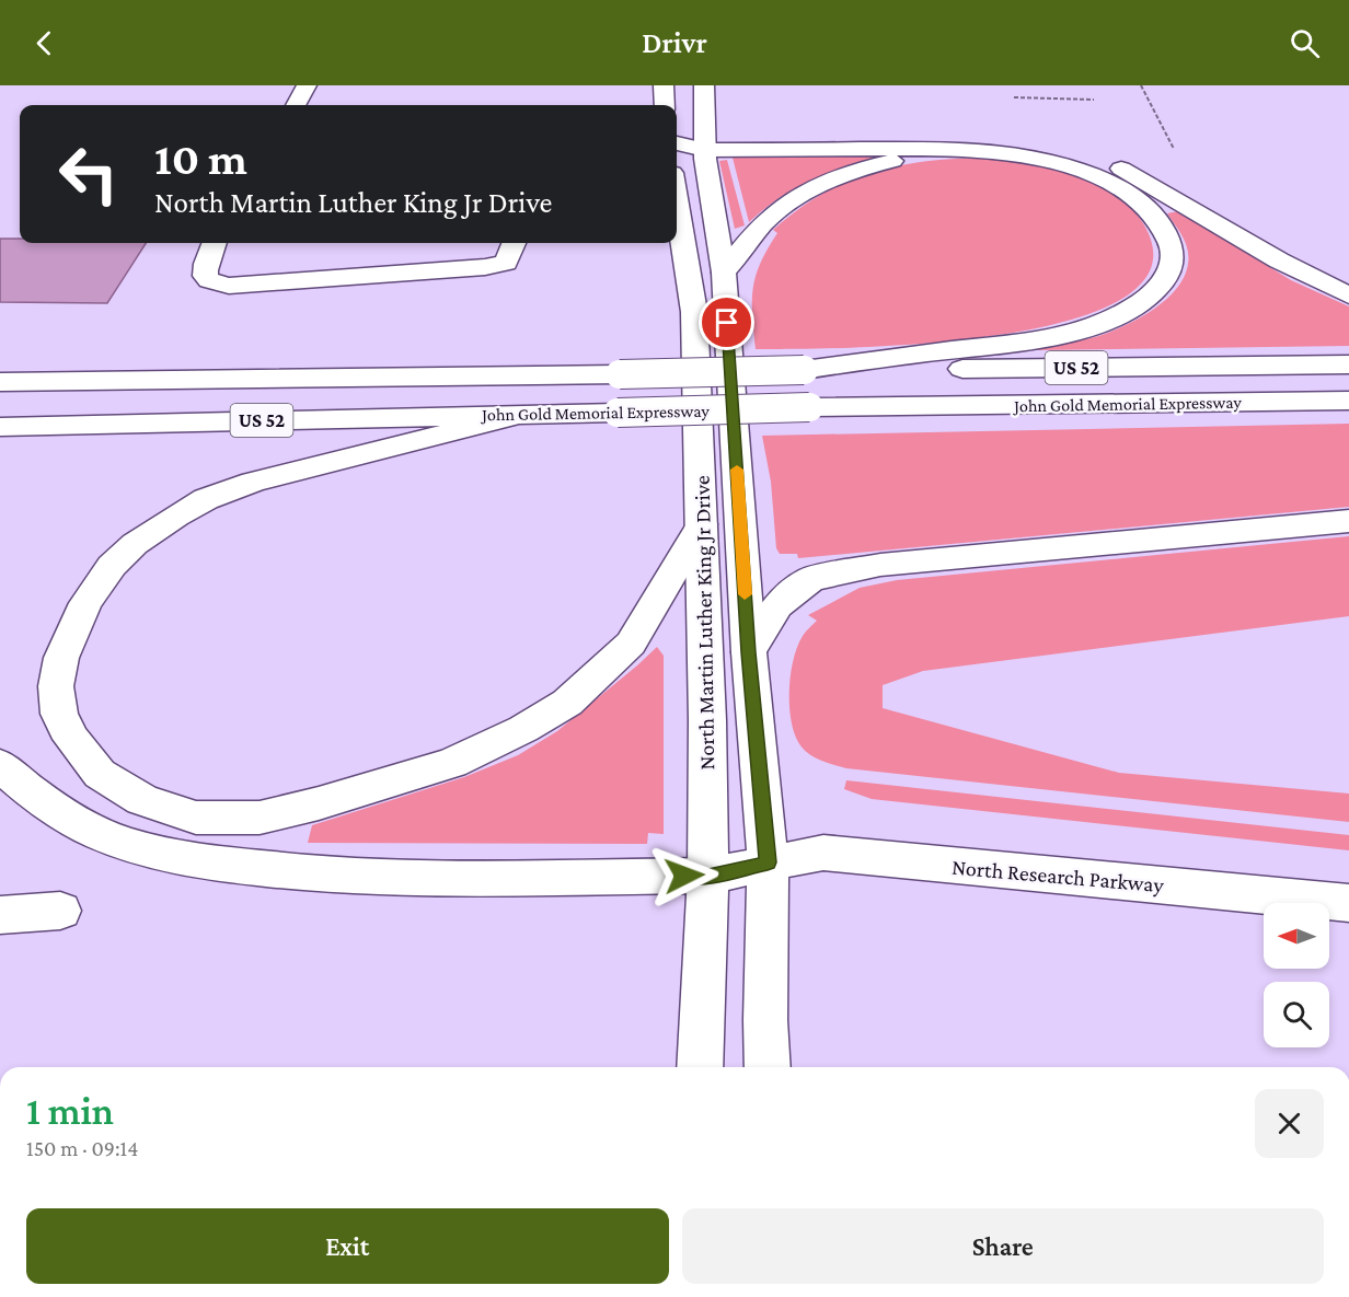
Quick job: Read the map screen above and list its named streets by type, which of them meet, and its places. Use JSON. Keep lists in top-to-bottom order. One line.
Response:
{"streets":{"main road":["US 52","John Gold Memorial Expressway","North Martin Luther King Jr Drive","North Research Parkway"]},"crossings":[["North Martin Luther King Jr Drive","North Research Parkway"]],"north":"left","page":{"header":"Drivr","turn":["10 m","North Martin Luther King Jr Drive"],"heading":["1 min","150 m · 09:14"],"buttons":["Exit","Share"]}}
